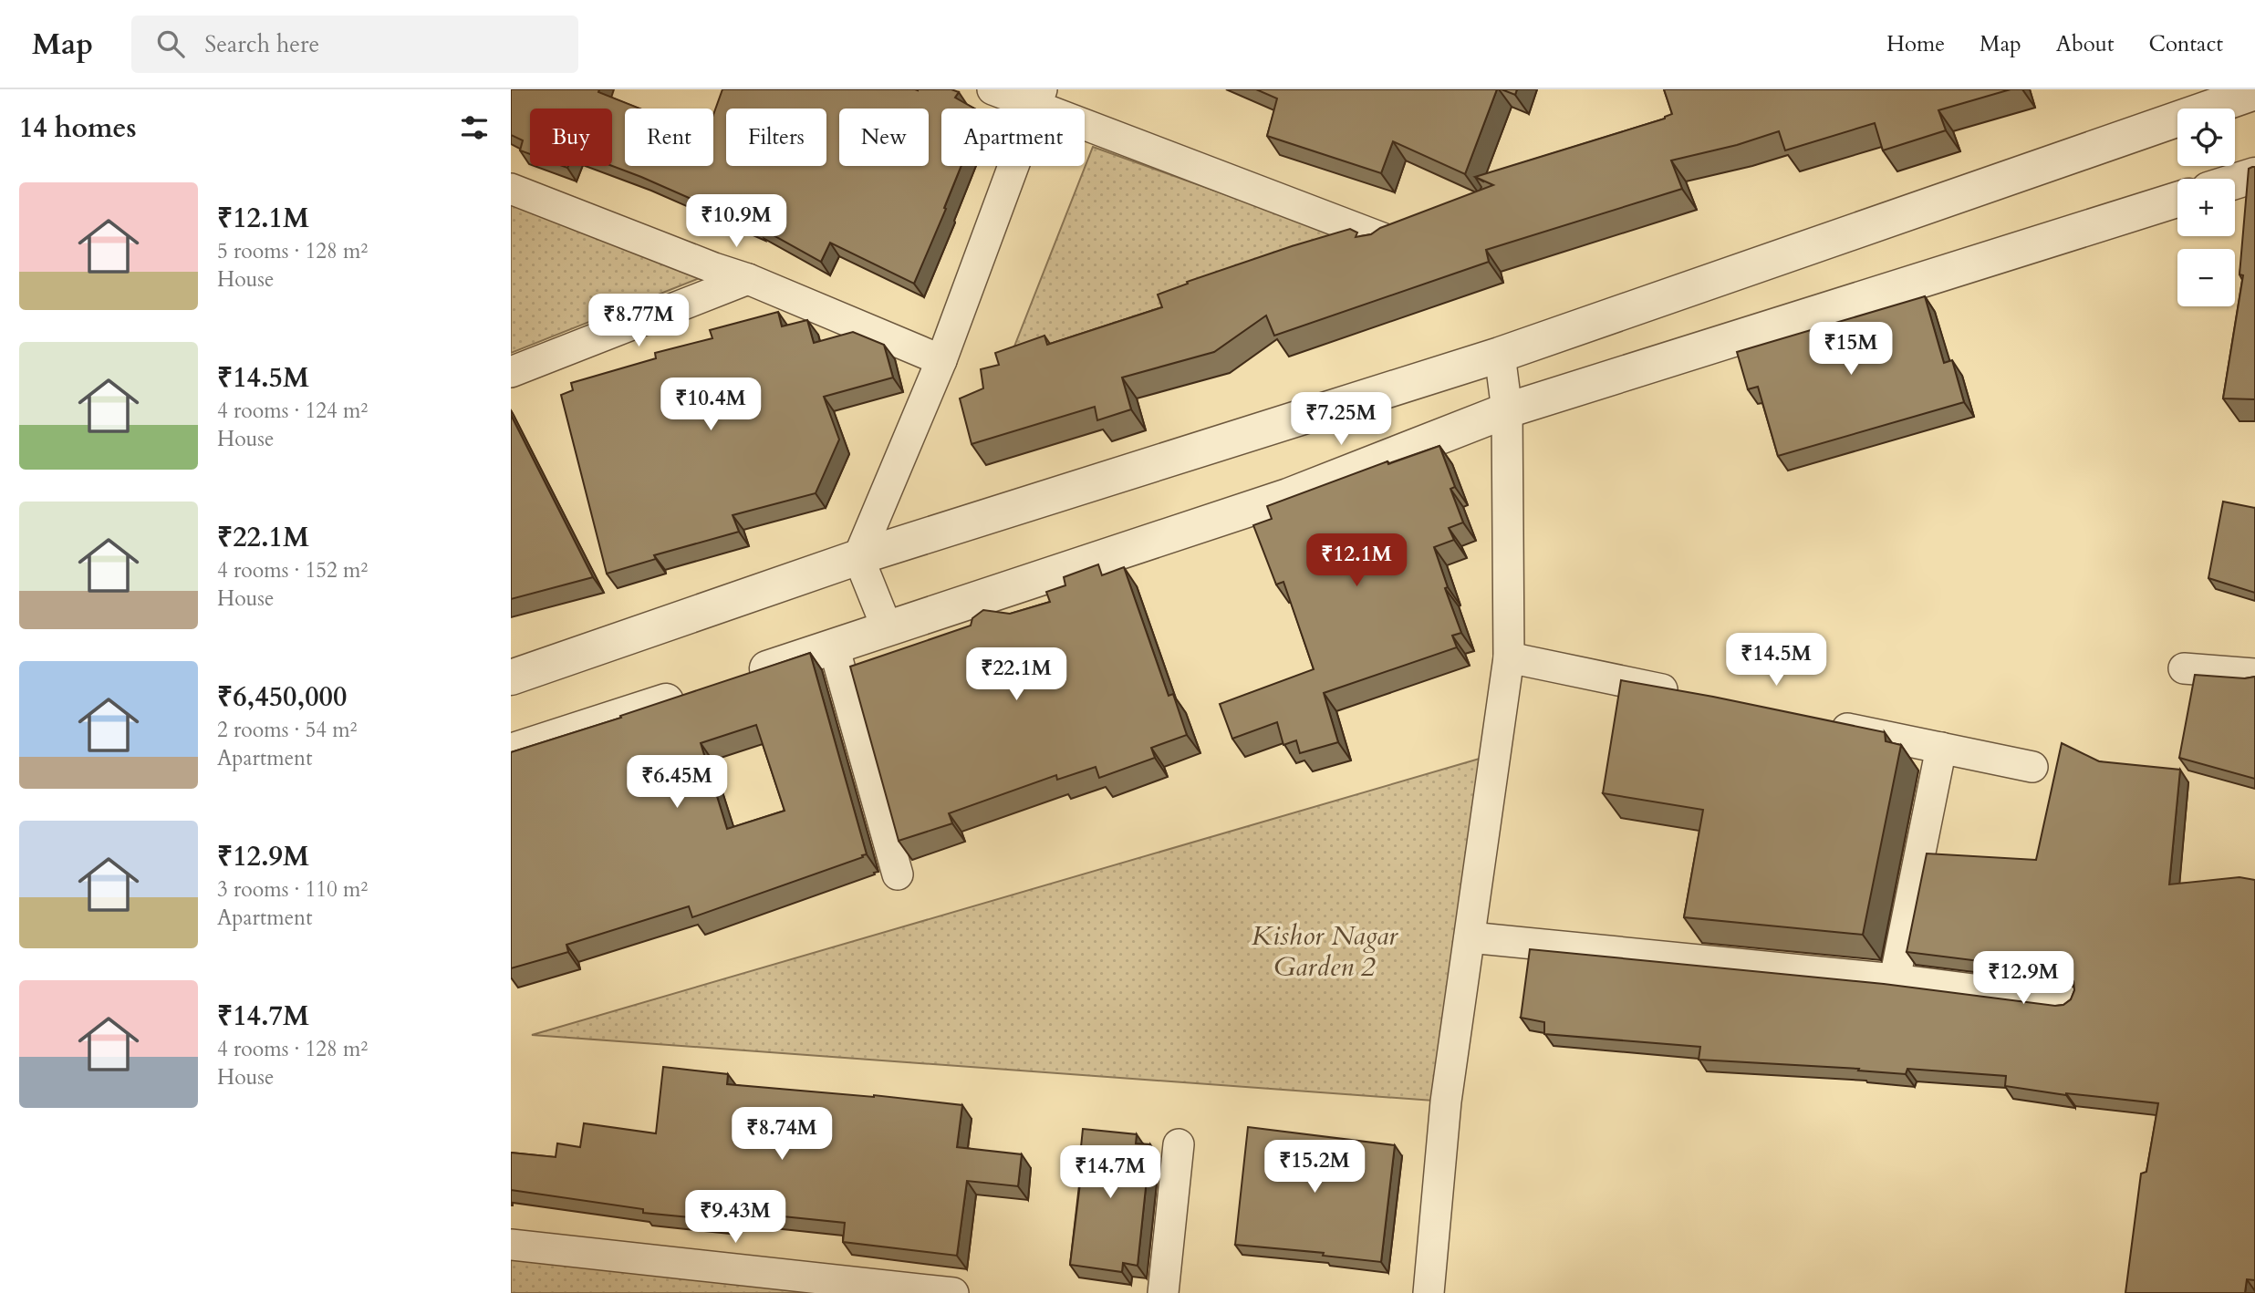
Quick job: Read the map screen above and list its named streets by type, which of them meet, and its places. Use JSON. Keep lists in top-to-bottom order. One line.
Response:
{"parks":["Kishor Nagar Garden 2"],"page":{"header":"Map","search":"Search here","nav":["Home","Map","About","Contact"],"heading":"14 homes","map_buttons":["+","−"],"chip":["Buy","Rent","Filters","New","Apartment"],"list":[{"name":"₹12.1M","note":"5 rooms · 128 m² · House"},{"name":"₹14.5M","note":"4 rooms · 124 m² · House"},{"name":"₹22.1M","note":"4 rooms · 152 m² · House"},{"name":"₹6,450,000","note":"2 rooms · 54 m² · Apartment"},{"name":"₹12.9M","note":"3 rooms · 110 m² · Apartment"},{"name":"₹14.7M","note":"4 rooms · 128 m² · House"}],"price":["₹10.9M","₹8.77M","₹15M","₹10.4M","₹7.25M","₹12.1M","₹14.5M","₹22.1M","₹6.45M","₹12.9M","₹8.74M","₹15.2M","₹14.7M","₹9.43M"]}}
